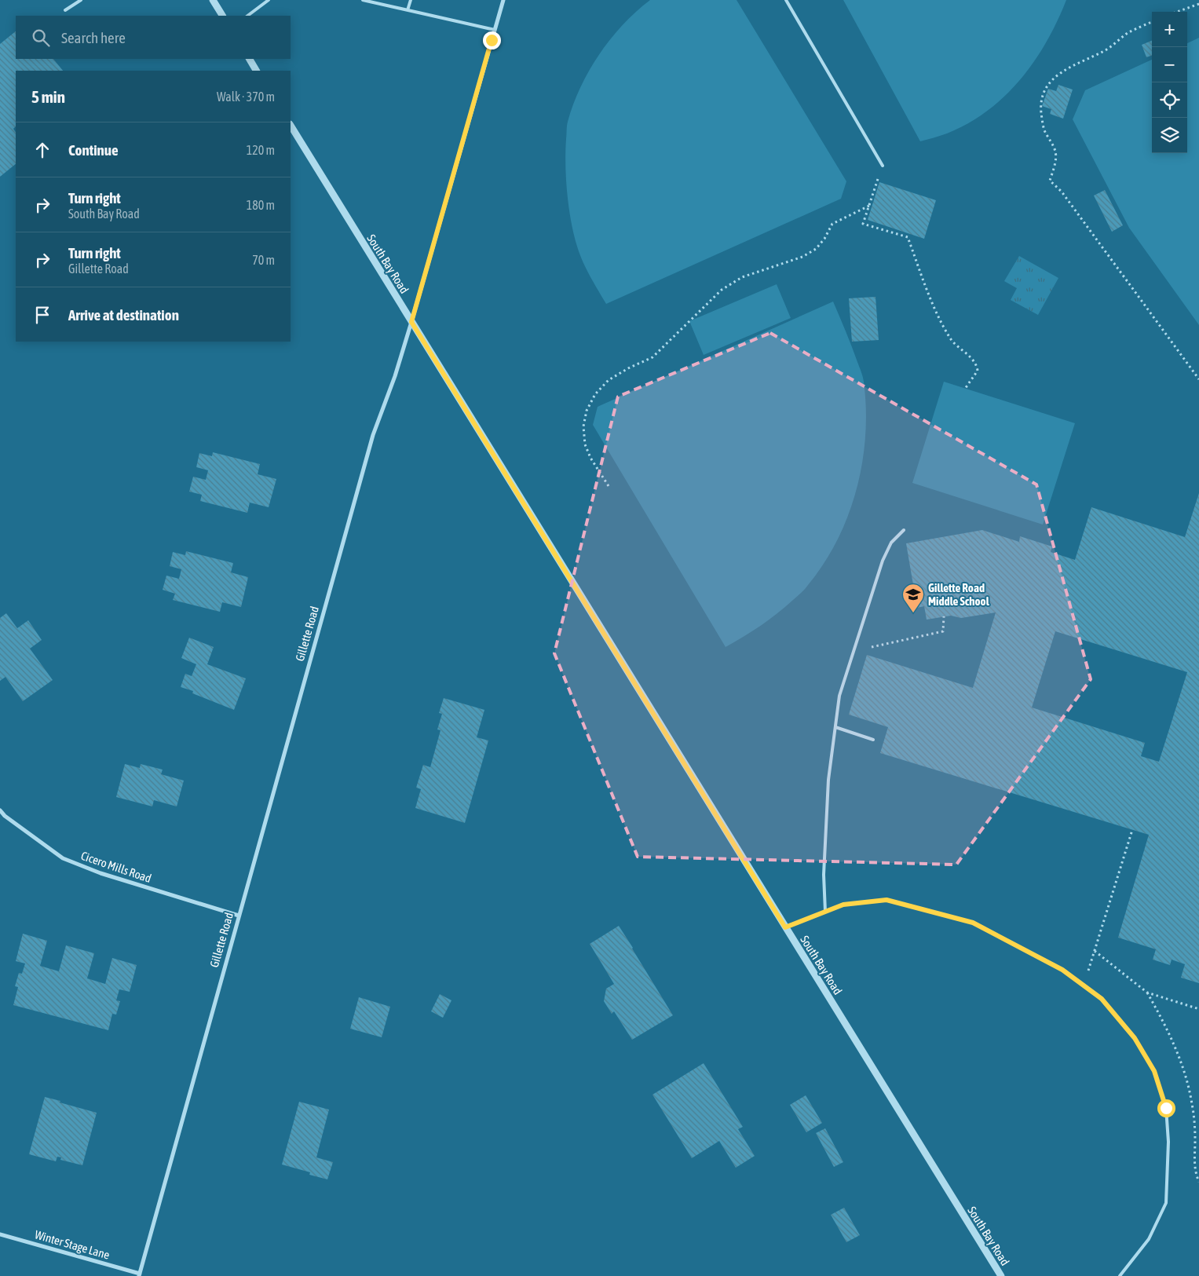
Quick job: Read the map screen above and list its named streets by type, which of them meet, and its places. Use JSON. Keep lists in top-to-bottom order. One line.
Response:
{"streets":{"street":["South Bay Road","Gillette Road","Cicero Mills Road","Winter Stage Lane"]},"crossings":[["South Bay Road","Gillette Road"],["Gillette Road","Cicero Mills Road"],["Gillette Road","Winter Stage Lane"]],"places":{"school or university":["Gillette Road Middle School"]},"page":{"map_buttons":["+","−"],"search":"Search here","heading":["5 min","Walk · 370 m"],"list":[["Continue","120 m"],["Turn right","South Bay Road","180 m"],["Turn right","Gillette Road","70 m"],"Arrive at destination"]}}
